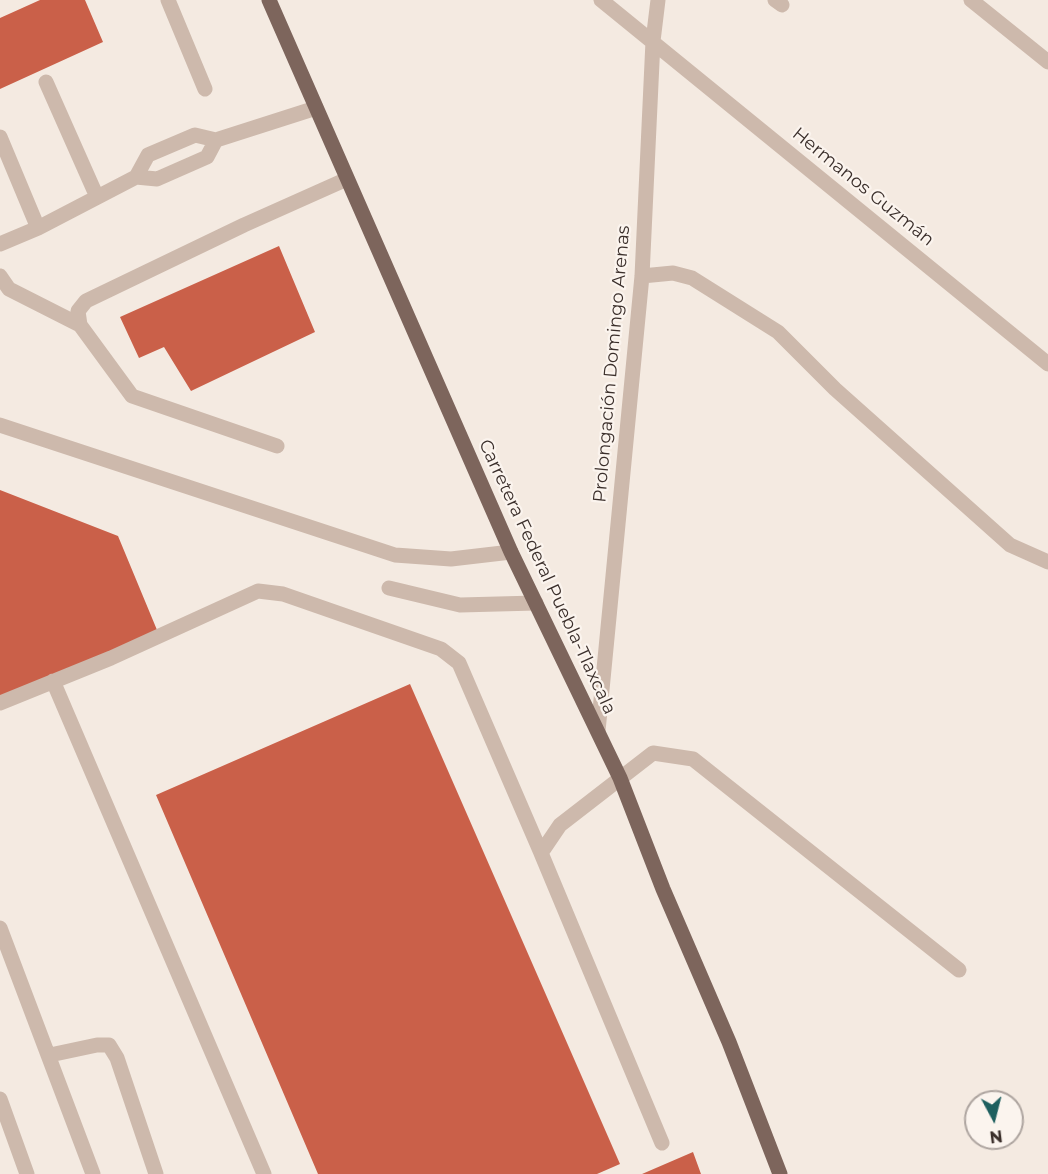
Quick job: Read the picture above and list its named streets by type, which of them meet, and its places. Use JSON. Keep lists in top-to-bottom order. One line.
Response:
{"streets":{"main road":["Carretera Federal Puebla-Tlaxcala"],"street":["Hermanos Guzmán","Prolongación Domingo Arenas"]},"crossings":[["Hermanos Guzmán","Prolongación Domingo Arenas"],["Prolongación Domingo Arenas","Carretera Federal Puebla-Tlaxcala"]],"north":"bottom"}
